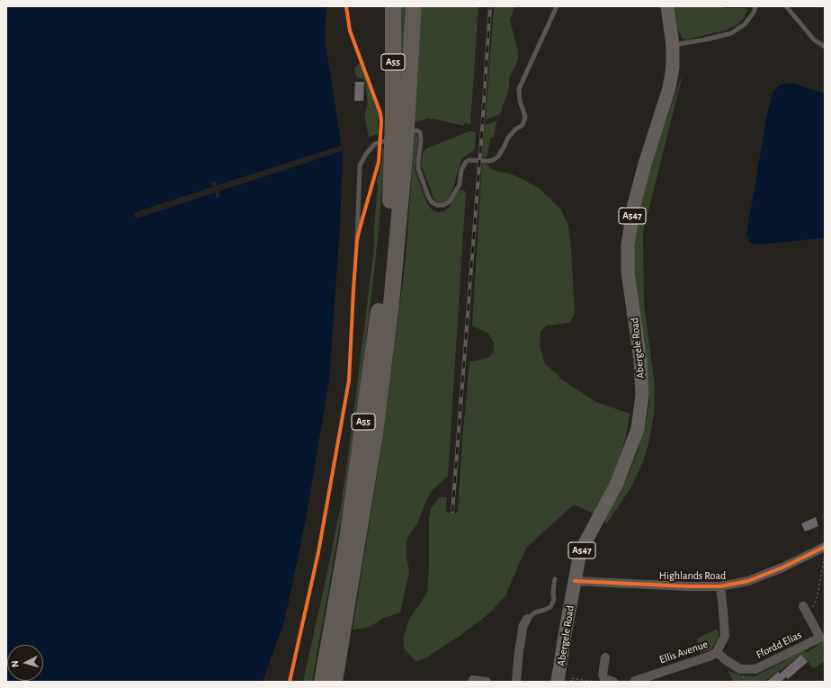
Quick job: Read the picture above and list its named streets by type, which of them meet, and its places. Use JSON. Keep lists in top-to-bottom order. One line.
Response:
{"streets":{"highway":["A55"],"main road":["A547","Abergele Road"],"street":["Highlands Road","Ffordd Elias","Ellis Avenue"]},"crossings":[["Abergele Road","Highlands Road"],["Highlands Road","Ellis Avenue"],["Ffordd Elias","Ellis Avenue"]],"north":"left"}
